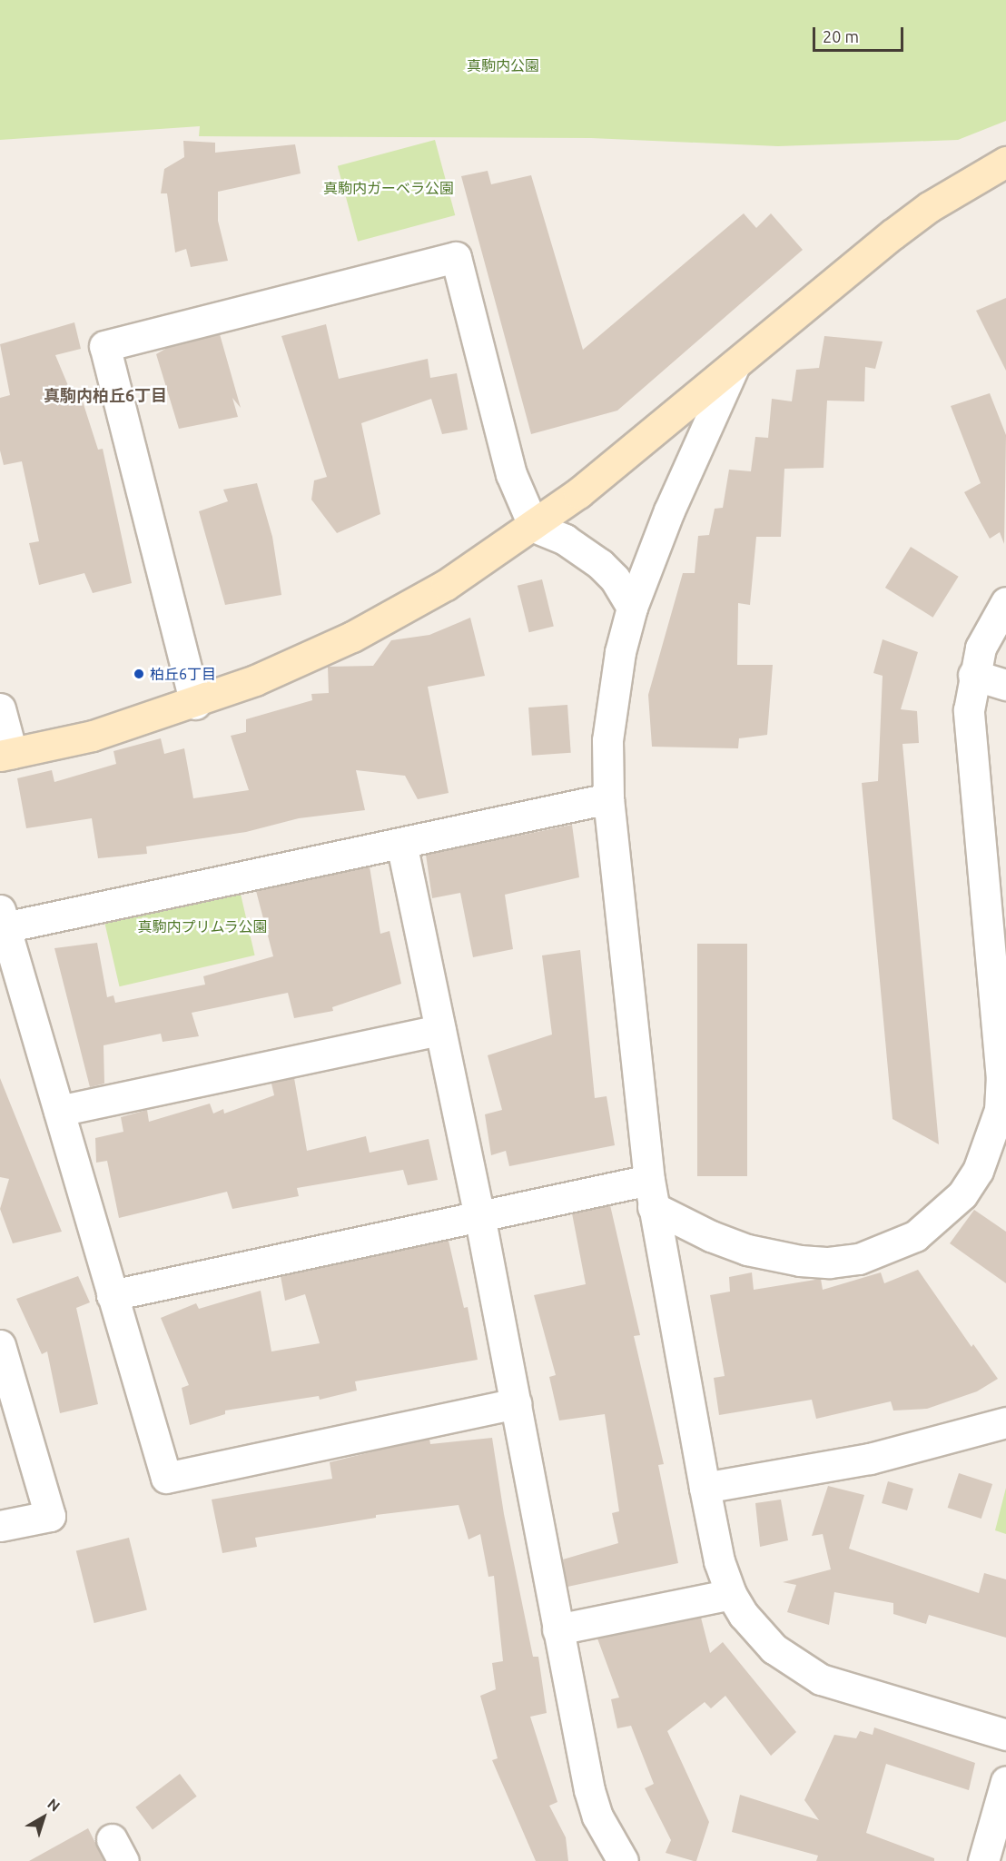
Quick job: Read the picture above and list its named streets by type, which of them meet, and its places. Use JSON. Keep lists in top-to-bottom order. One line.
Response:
{"districts":["真駒内柏丘6丁目"],"parks":["真駒内公園","真駒内ガーベラ公園","真駒内プリムラ公園"],"places":["柏丘6丁目"],"scale_bar":"20 m","north":"top right"}
